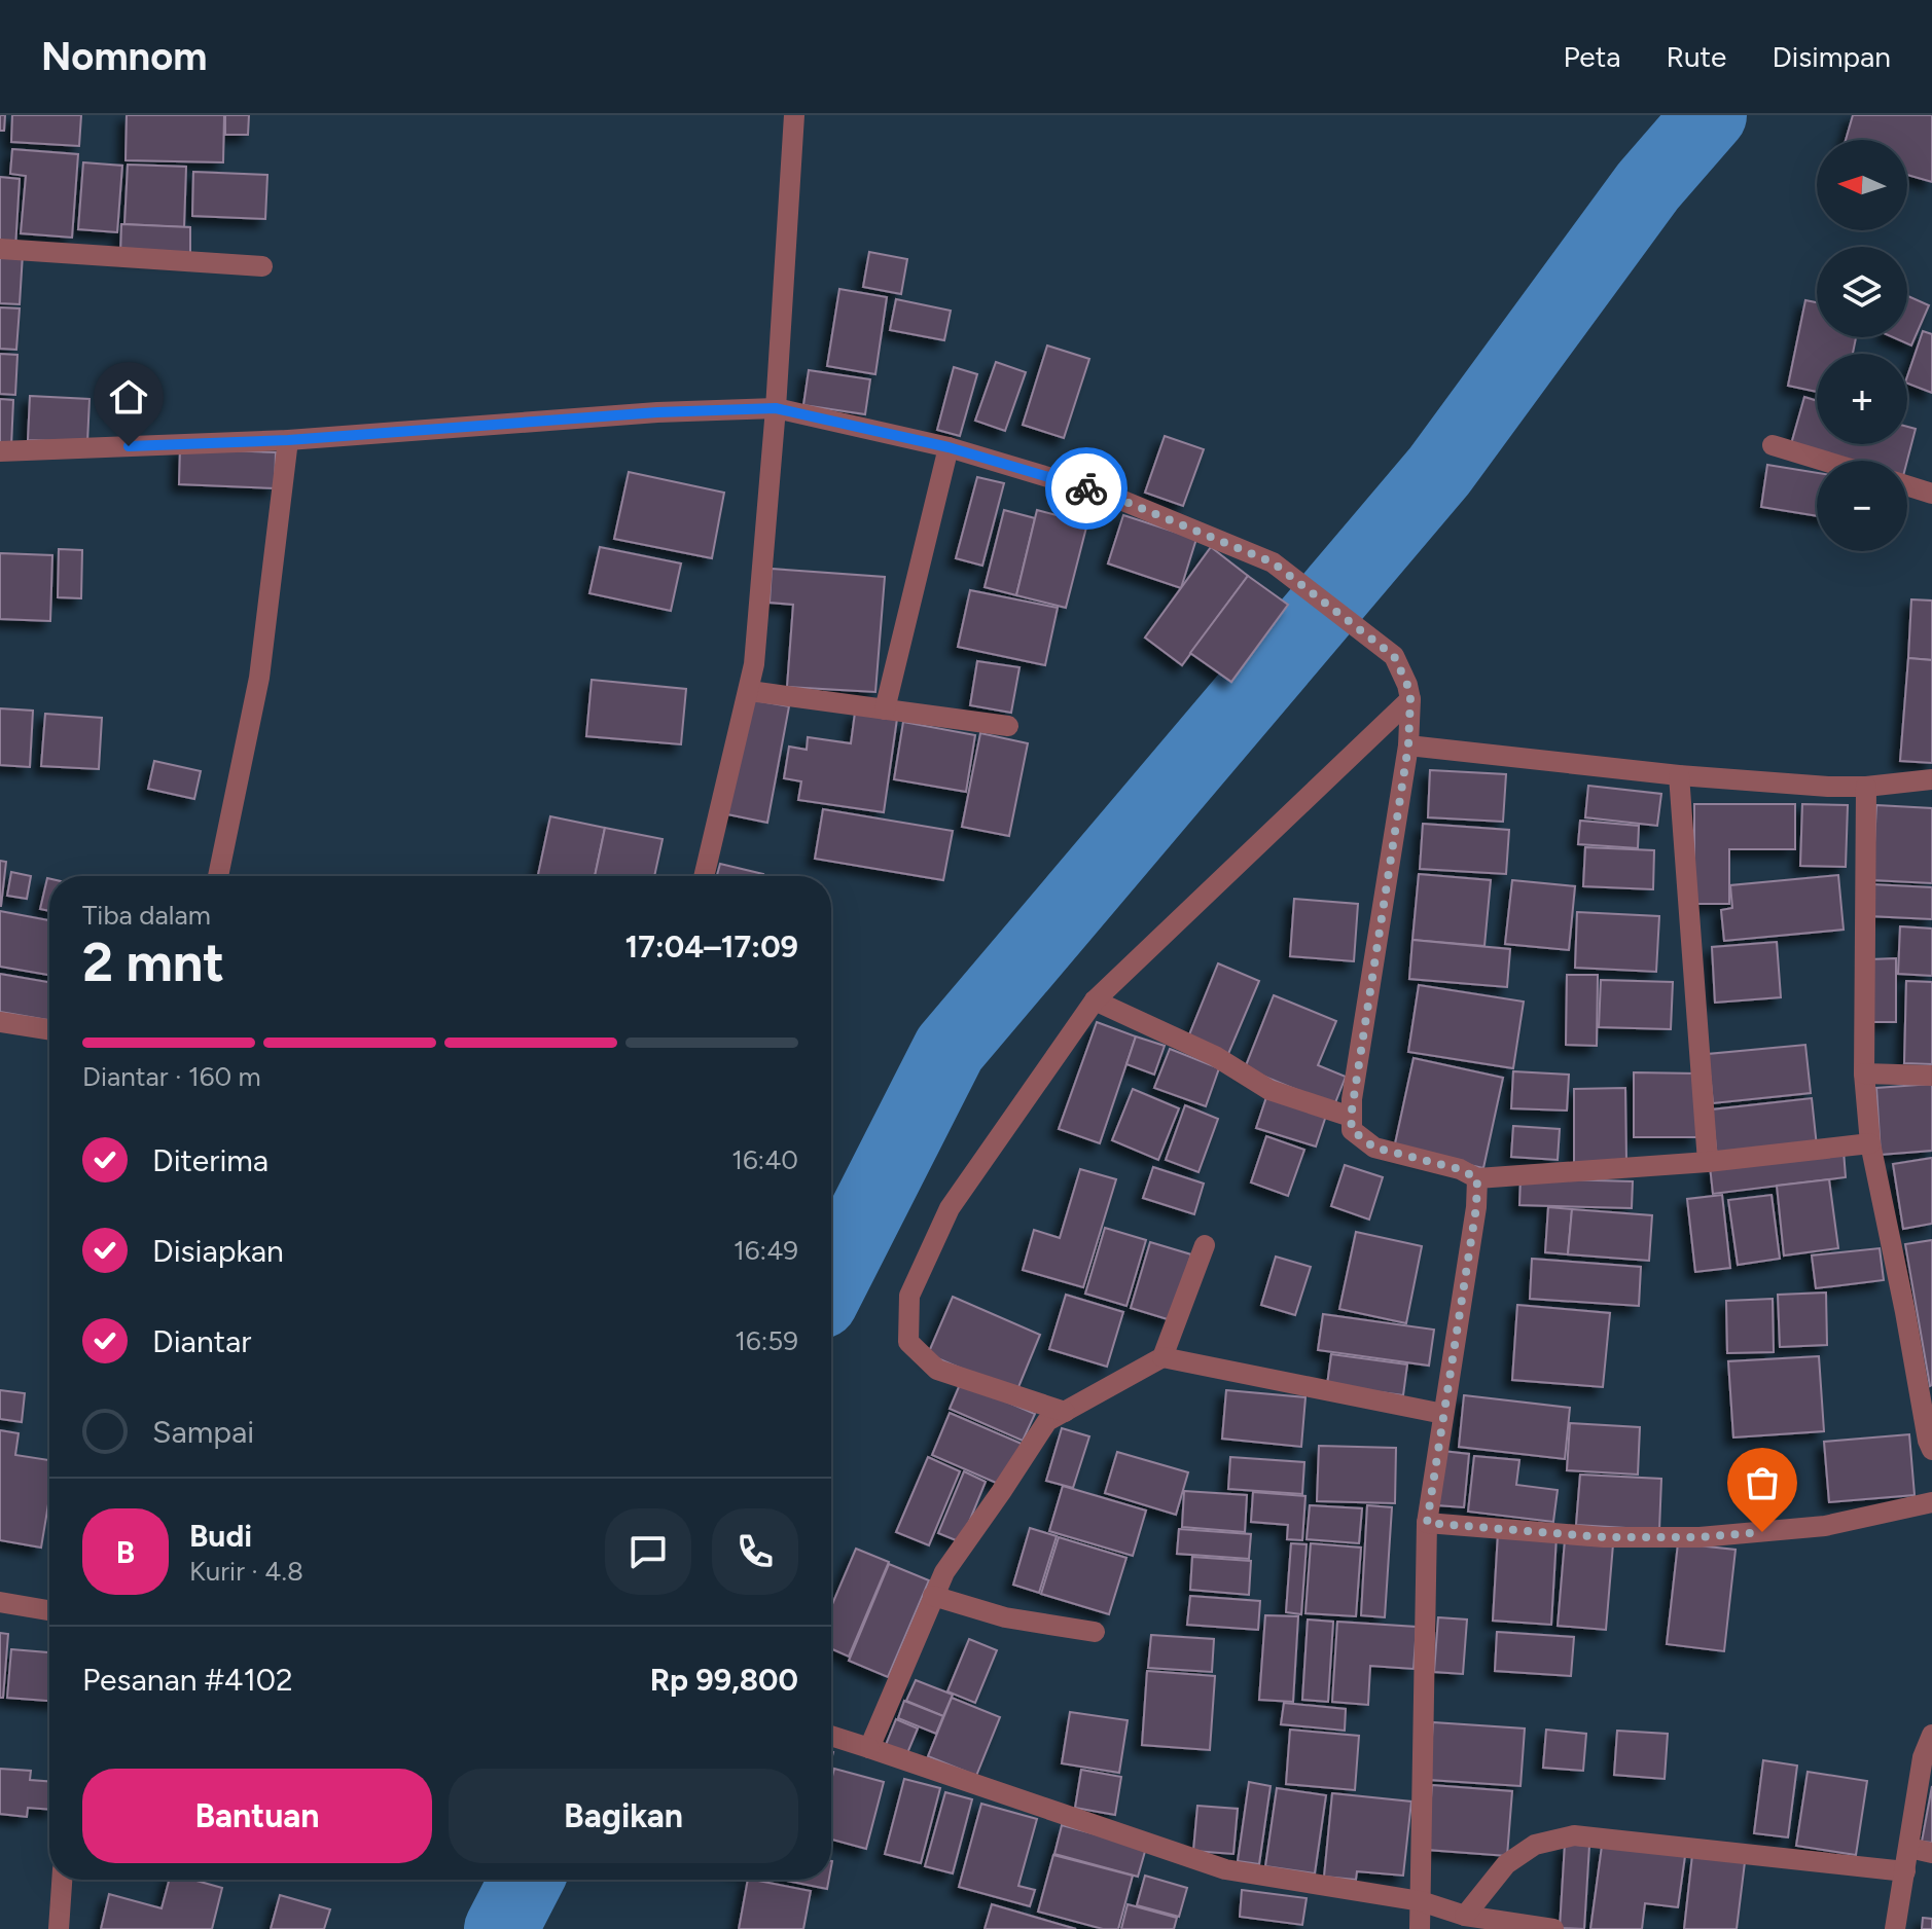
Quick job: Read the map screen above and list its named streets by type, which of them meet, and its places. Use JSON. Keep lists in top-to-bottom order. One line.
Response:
{"north":"left","page":{"header":"Nomnom","nav":["Peta","Rute","Disimpan"],"map_buttons":["+","−"],"heading":["2 mnt","Tiba dalam","17:04–17:09"],"panel":["Budi","Kurir · 4.8","Pesanan #4102","Rp 99,800"],"bar":"Diantar · 160 m","list":[["Diterima","16:40"],["Disiapkan","16:49"],["Diantar","16:59"],"Sampai"],"round":"B","buttons":["Bantuan","Bagikan"]}}
